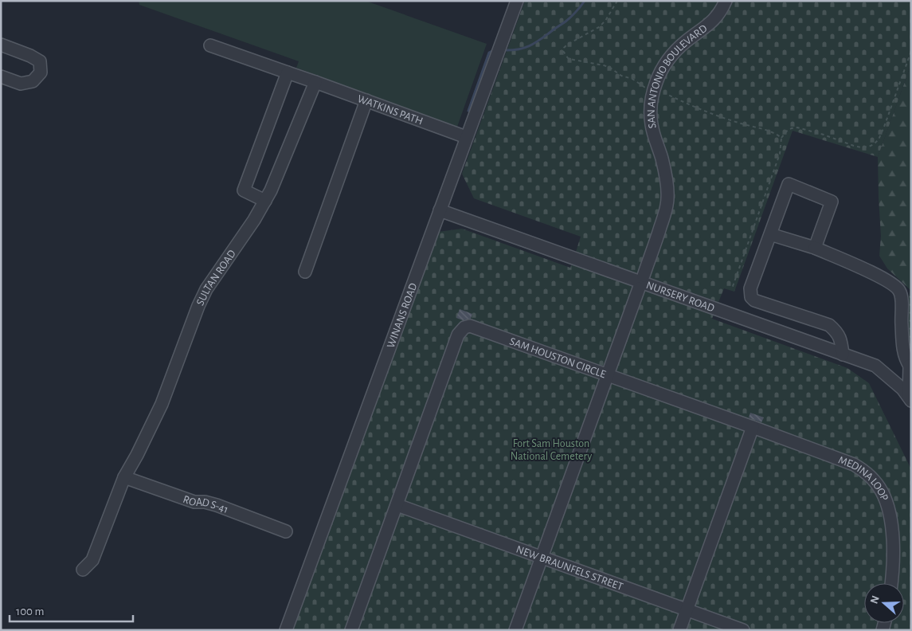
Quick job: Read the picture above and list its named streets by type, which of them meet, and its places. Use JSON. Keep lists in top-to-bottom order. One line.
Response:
{"streets":{"street":["SAN ANTONIO BOULEVARD","WATKINS PATH","SULTAN ROAD","NURSERY ROAD","WINANS ROAD","SAM HOUSTON CIRCLE","MEDINA LOOP","ROAD S-41","NEW BRAUNFELS STREET"]},"crossings":[["WATKINS PATH","SULTAN ROAD"],["WATKINS PATH","WINANS ROAD"],["SULTAN ROAD","ROAD S-41"],["NURSERY ROAD","WINANS ROAD"],["SAM HOUSTON CIRCLE","MEDINA LOOP"],["SAM HOUSTON CIRCLE","NEW BRAUNFELS STREET"]],"parks":["Fort Sam Houston National Cemetery"],"scale_bar":"100 m","north":"left"}
